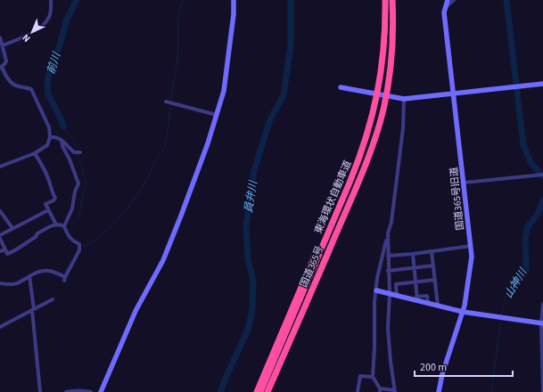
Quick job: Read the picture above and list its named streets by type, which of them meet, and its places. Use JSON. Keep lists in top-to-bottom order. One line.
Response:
{"streets":{"highway":["東海環状自動車道","国道365号"],"street":["国道365号旧道"]},"water":["前川","員弁川","山神川"],"scale_bar":"200 m","north":"bottom left"}
